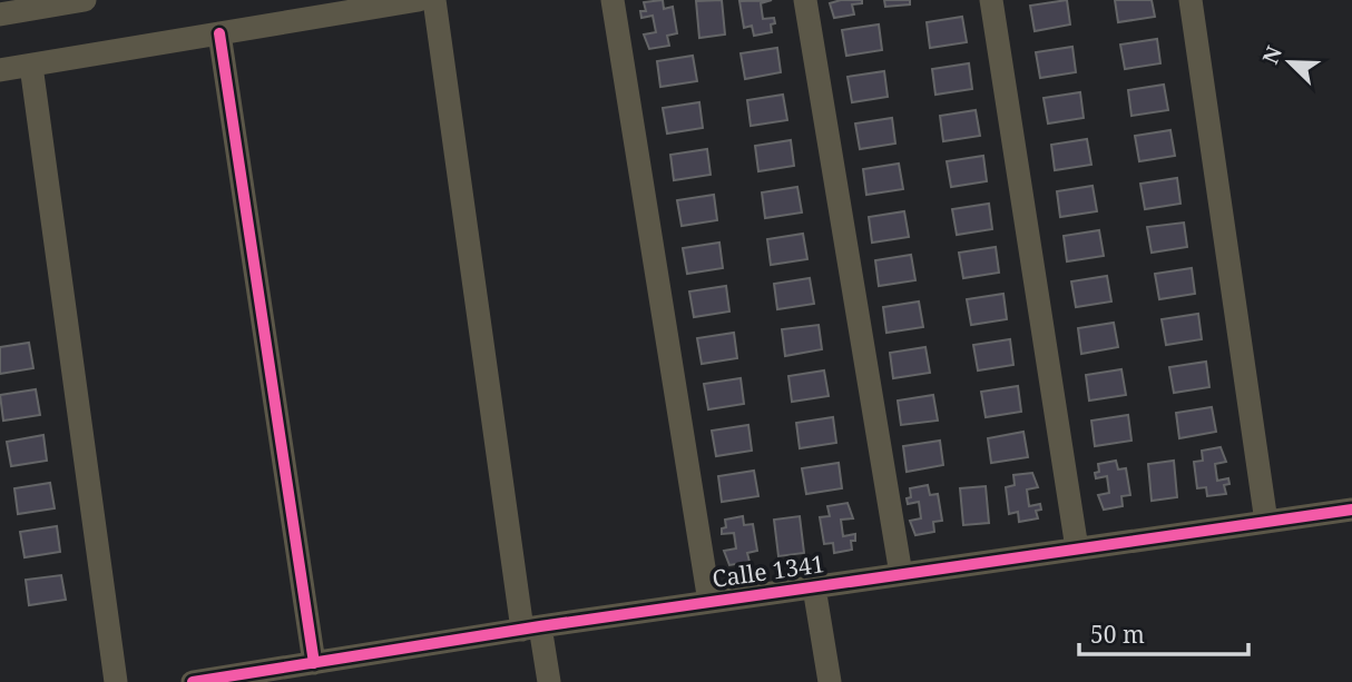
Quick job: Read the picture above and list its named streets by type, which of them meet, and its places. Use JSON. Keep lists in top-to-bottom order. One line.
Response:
{"streets":{"street":["Calle 1341"]},"scale_bar":"50 m","north":"top left"}
